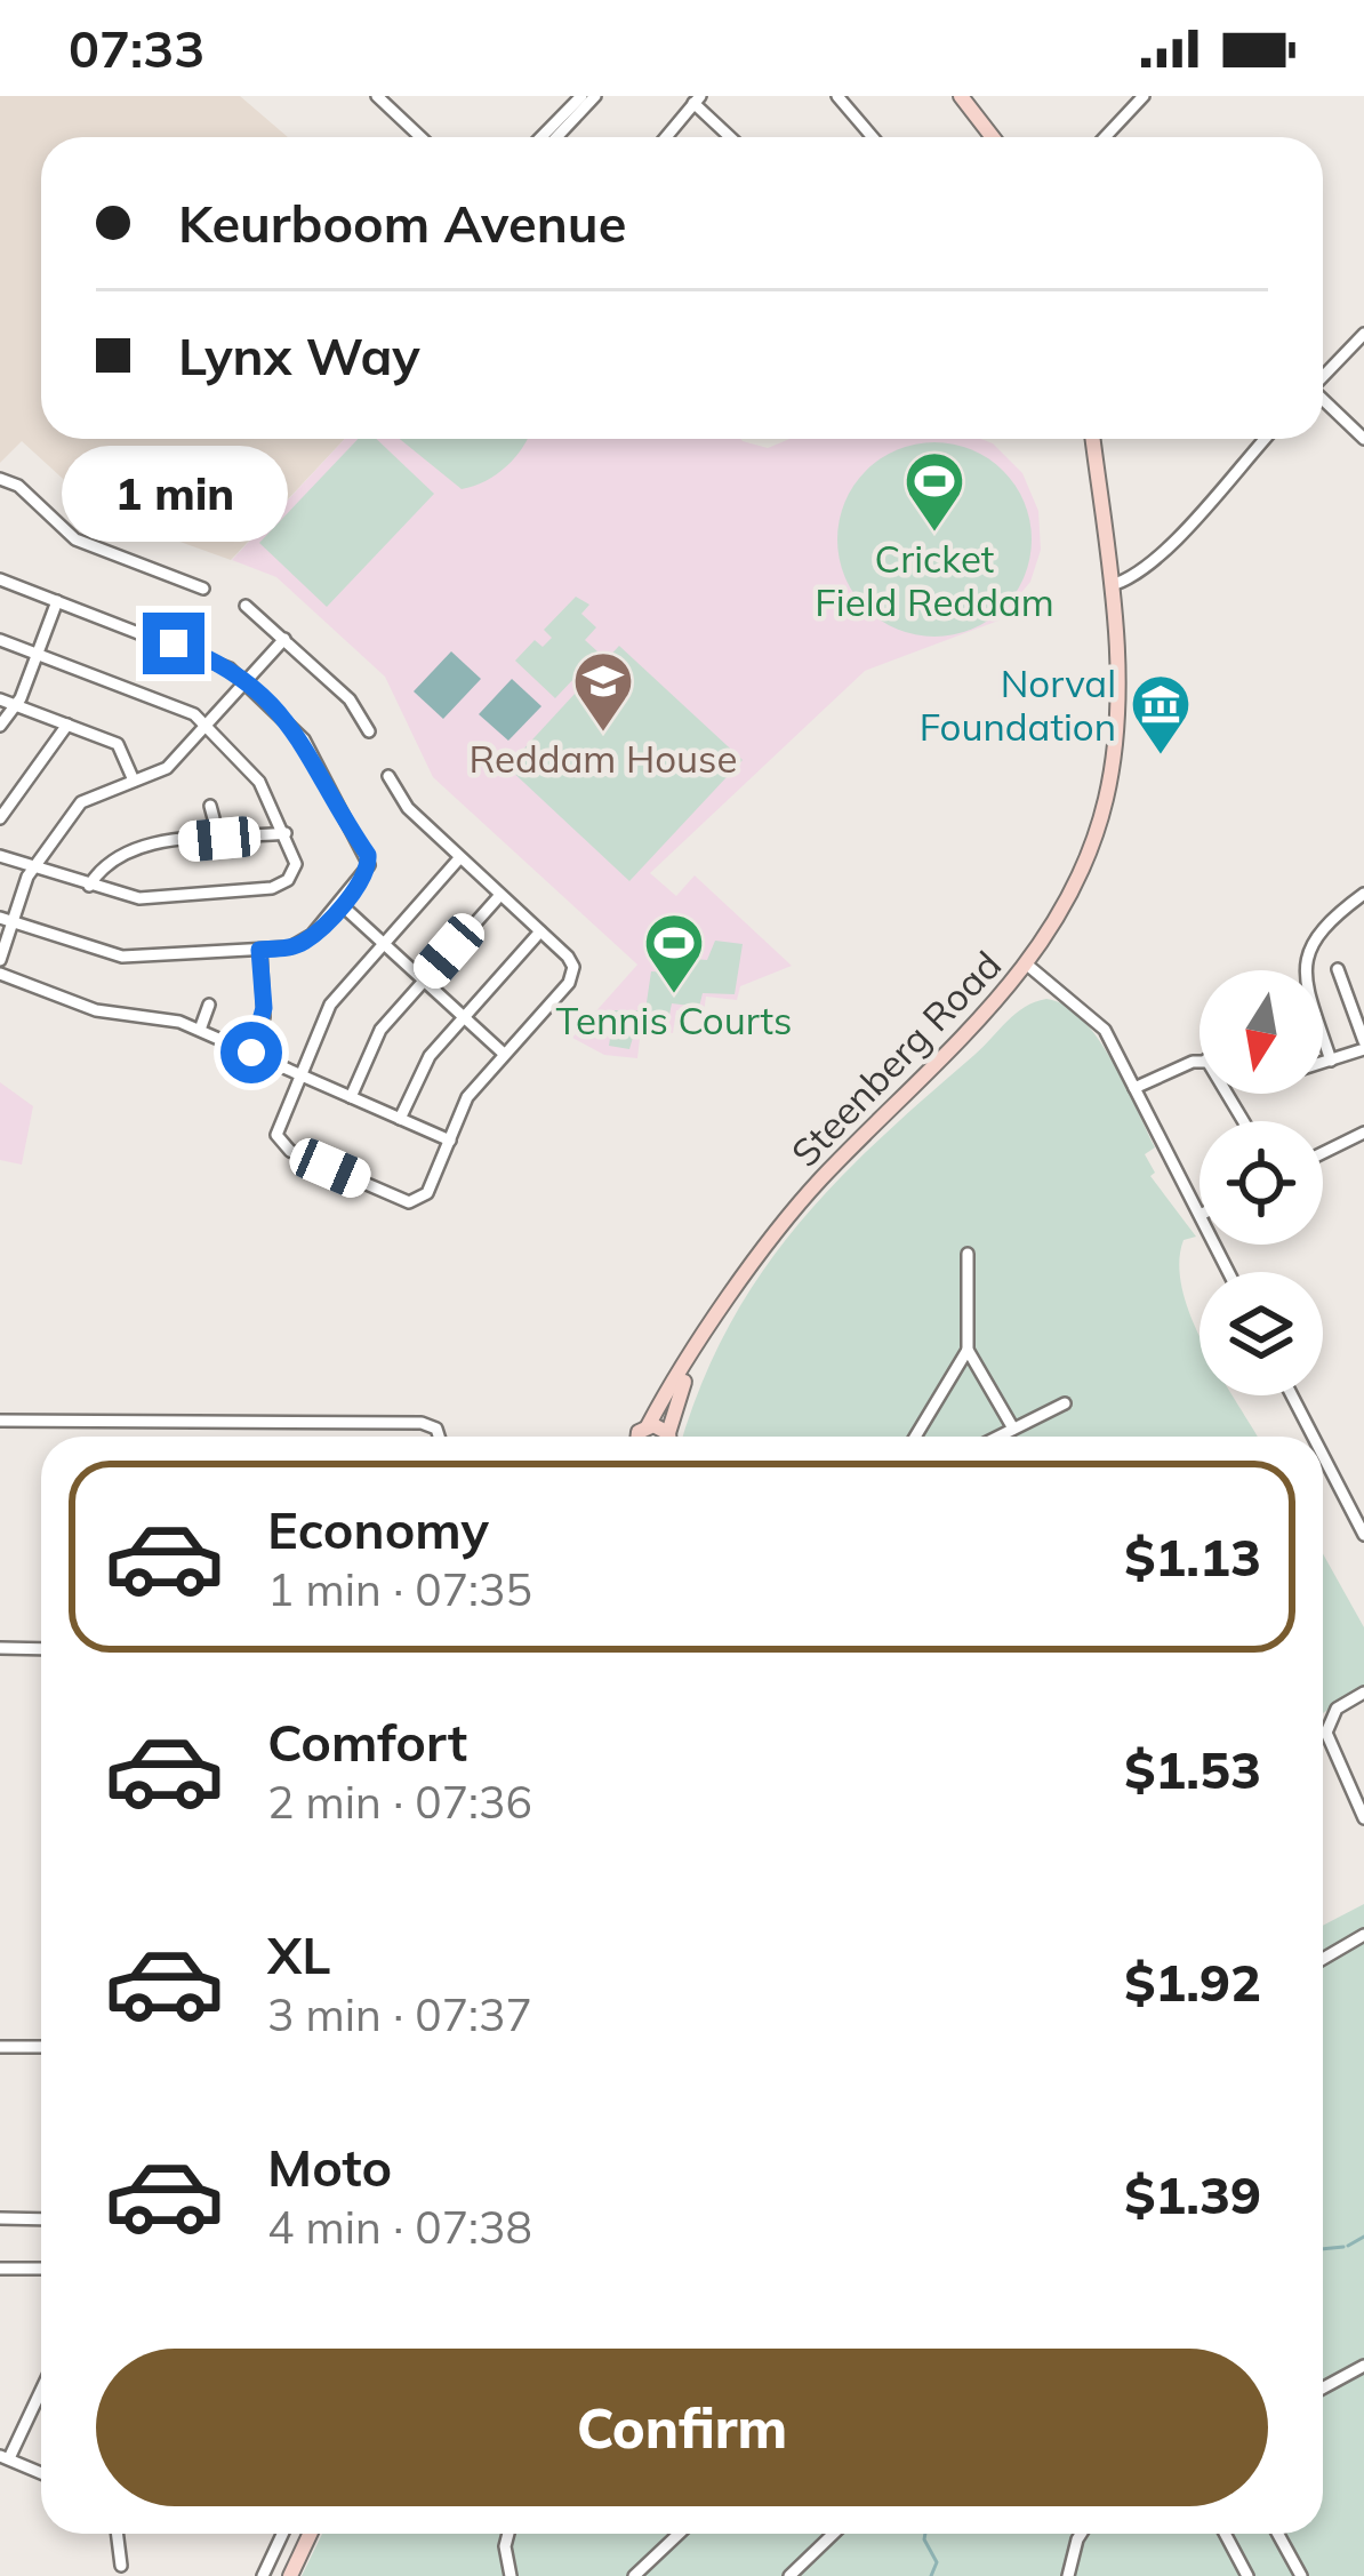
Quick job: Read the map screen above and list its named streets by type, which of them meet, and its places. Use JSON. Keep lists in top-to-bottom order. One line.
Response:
{"streets":{"main road":["Steenberg Road"]},"places":{"sports":["Cricket Field Reddam","Tennis Courts"],"school or university":["Reddam House"],"museum":["Norval Foundation"]},"north":"bottom","page":{"status":"07:33","banner":["Keurboom Avenue","Lynx Way"],"bubble":"1 min","list":[{"name":"Economy","note":"1 min · 07:35","value":"$1.13"},{"name":"Comfort","note":"2 min · 07:36","value":"$1.53"},{"name":"XL","note":"3 min · 07:37","value":"$1.92"},{"name":"Moto","note":"4 min · 07:38","value":"$1.39"}],"buttons":"Confirm"}}
